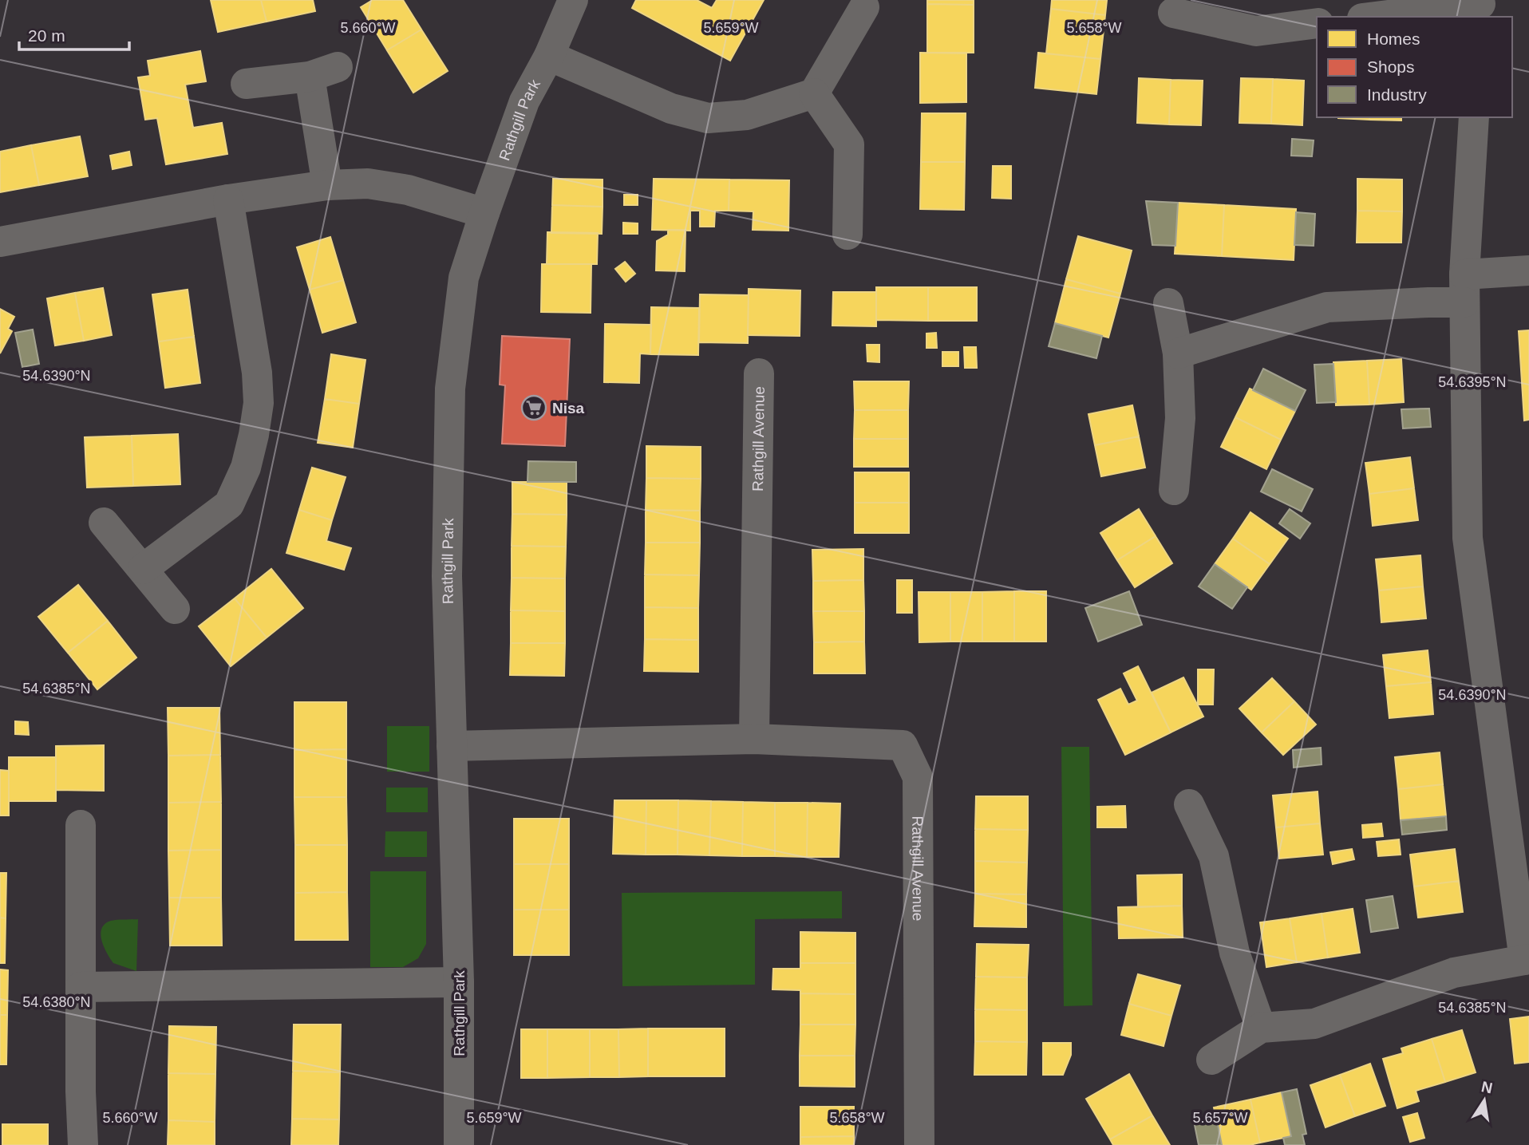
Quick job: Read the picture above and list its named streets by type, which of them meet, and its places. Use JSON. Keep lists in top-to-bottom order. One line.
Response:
{"streets":{"street":["Rathgill Park","Rathgill Avenue"]},"crossings":[["Rathgill Park","Rathgill Avenue"]],"places":{"supermarket":["Nisa"]},"legend":["Homes","Shops","Industry"],"scale_bar":"20 m","north":"top","coordinates":["5.660°W","5.659°W","5.658°W","54.6390°N","54.6395°N","54.6385°N","54.6380°N","5.657°W"]}
